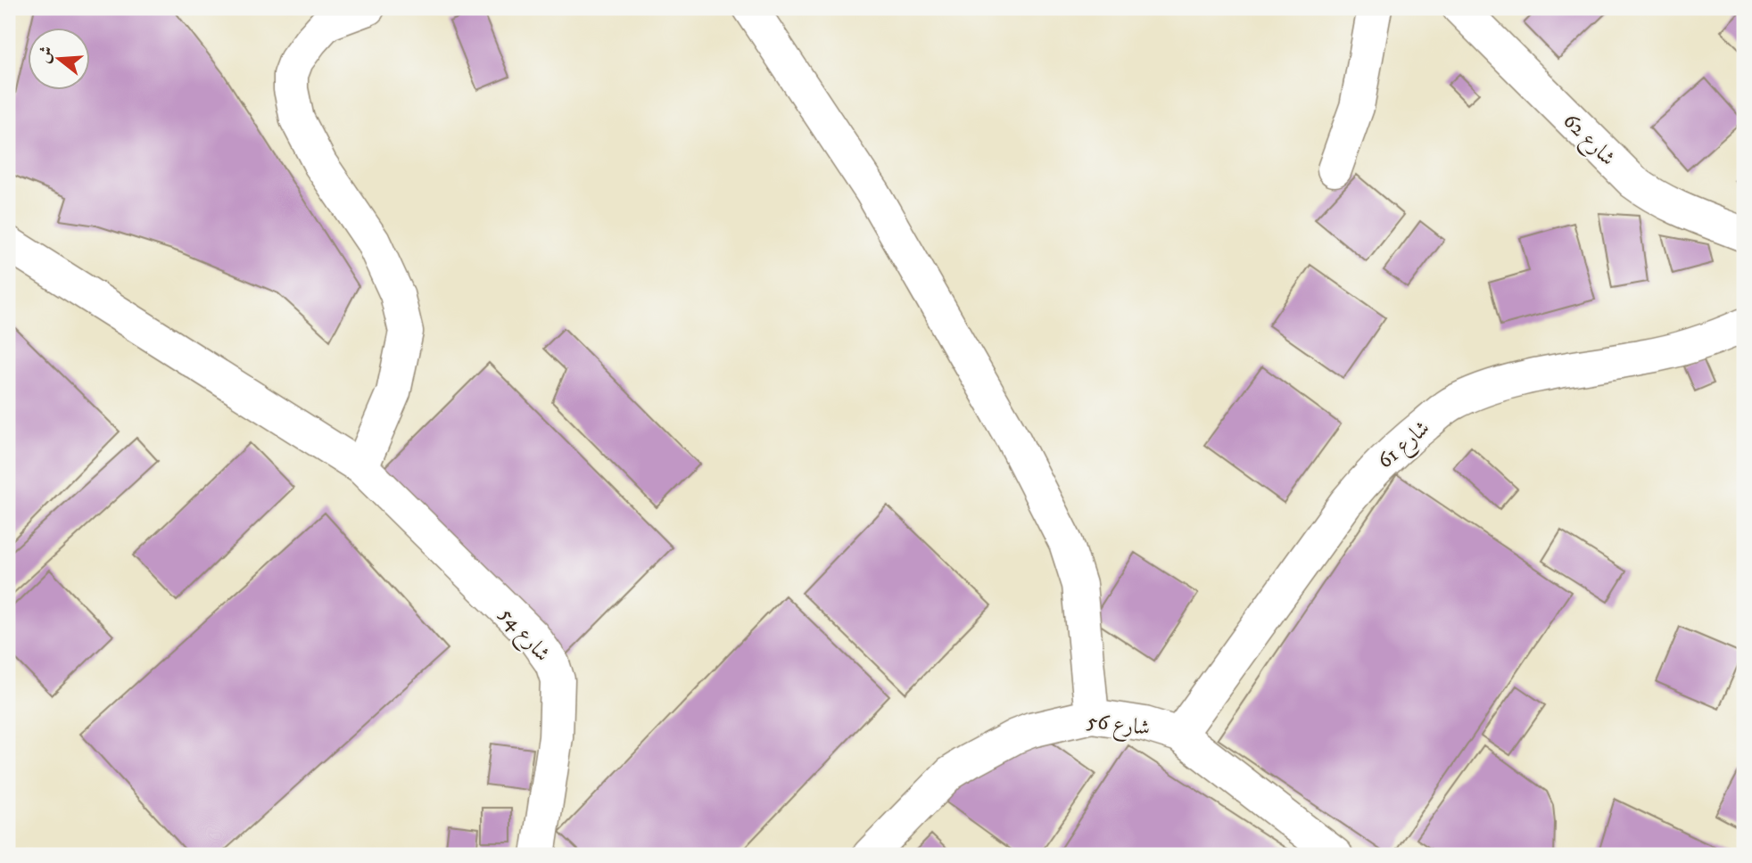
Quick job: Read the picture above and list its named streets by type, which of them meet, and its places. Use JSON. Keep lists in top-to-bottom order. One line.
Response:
{"streets":{"street":["شارع 62","شارع 61","شارع 54","شارع 56"]},"crossings":[["شارع 61","شارع 56"]],"north":"left"}
